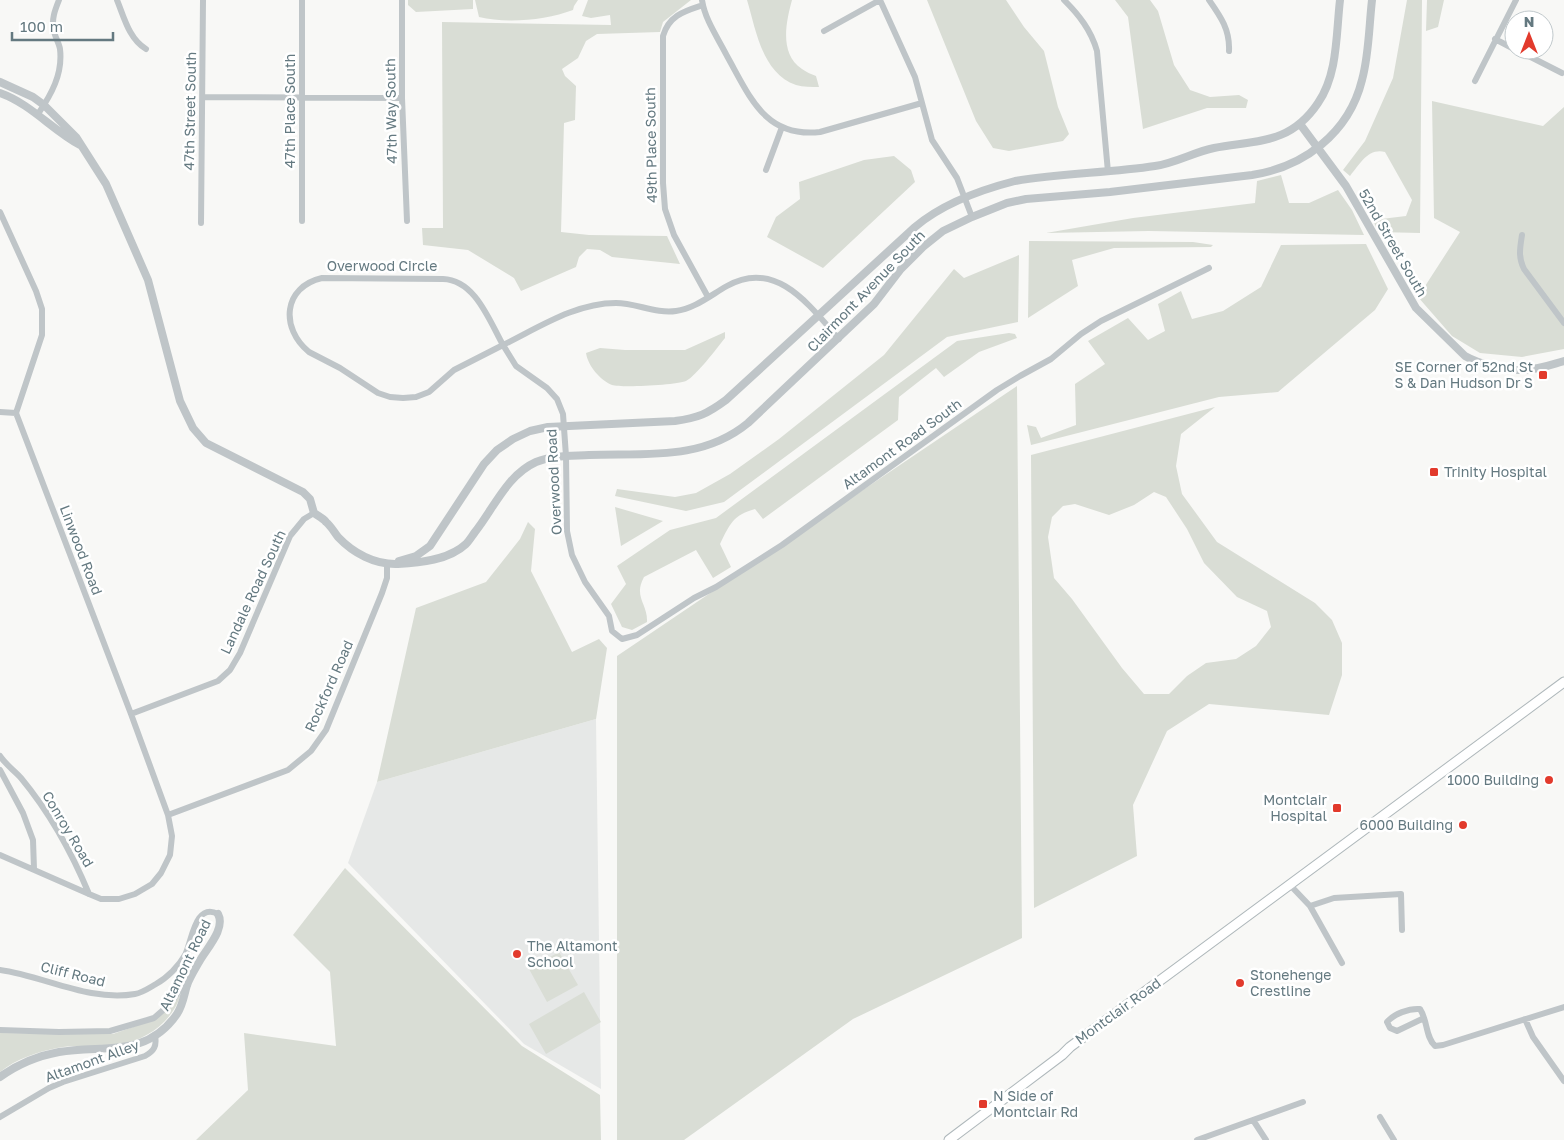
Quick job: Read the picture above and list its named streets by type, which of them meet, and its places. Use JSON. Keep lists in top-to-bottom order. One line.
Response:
{"streets":{"main road":["Montclair Road"],"street":["47th Street South","47th Place South","47th Way South","49th Place South","52nd Street South","Overwood Circle","Clairmont Avenue South","Altamont Road South","Overwood Road","Linwood Road","Landale Road South","Rockford Road","Conroy Road","Altamont Road","Cliff Road","Altamont Alley"]},"crossings":[["52nd Street South","Clairmont Avenue South"],["Overwood Circle","Overwood Road"],["Clairmont Avenue South","Overwood Road"],["Clairmont Avenue South","Landale Road South"],["Clairmont Avenue South","Rockford Road"],["Altamont Road South","Overwood Road"],["Linwood Road","Landale Road South"],["Linwood Road","Rockford Road"],["Linwood Road","Conroy Road"],["Altamont Road","Cliff Road"],["Altamont Road","Altamont Alley"]],"places":{"transit":["SE Corner of 52nd St S & Dan Hudson Dr S","Trinity Hospital","Montclair Hospital","N Side of Montclair Rd"],"other":["1000 Building","6000 Building","The Altamont School","Stonehenge Crestline"]},"scale_bar":"100 m","north":"top"}
